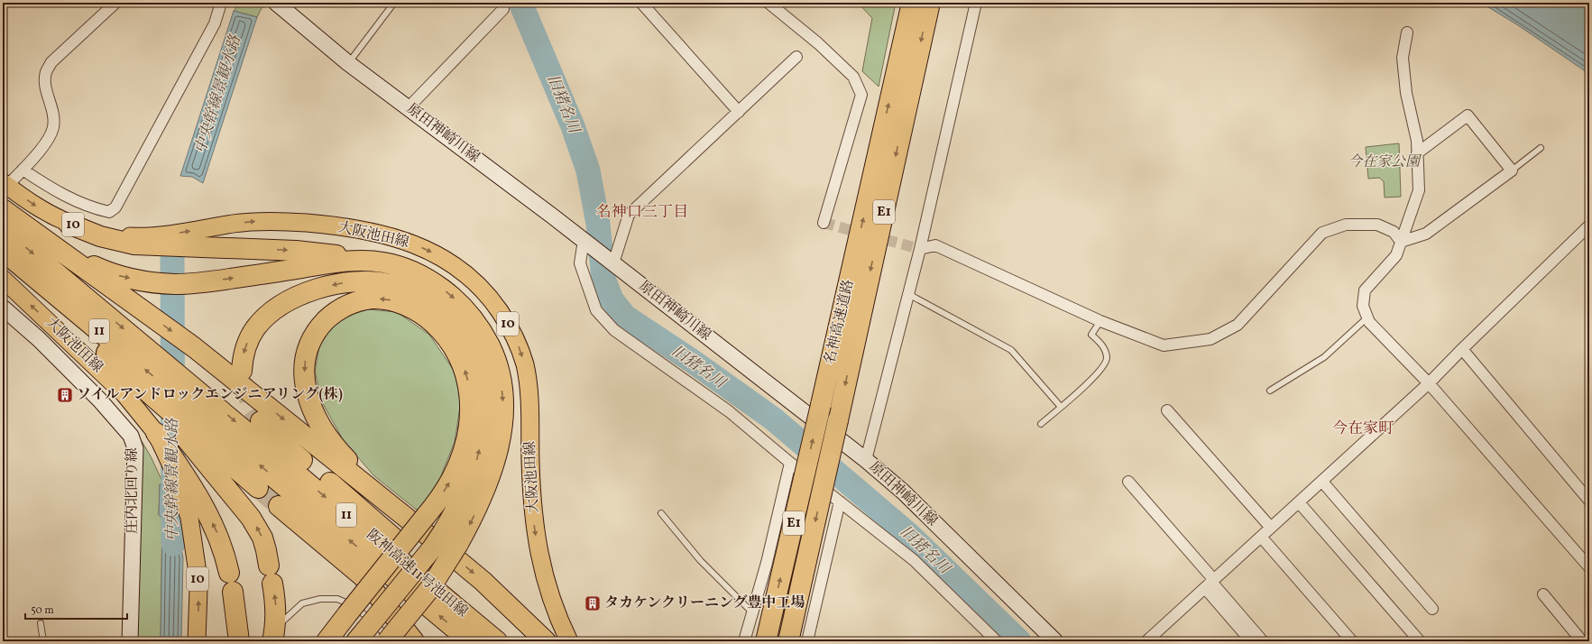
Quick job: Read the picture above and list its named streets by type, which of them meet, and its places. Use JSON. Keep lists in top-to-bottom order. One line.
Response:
{"streets":{"highway":["E1","名神高速道路","11","阪神高速11号池田線"],"main road":["10","大阪池田線"],"street":["原田神崎川線","庄内北回り線"]},"districts":["名神口三丁目","今在家町"],"water":["中央幹線景観水路","旧猪名川"],"parks":["今在家公園"],"places":{"building":["ソイルアンドロックエンジニアリング(株)","タカケンクリーニング豊中工場"]},"scale_bar":"50 m"}
